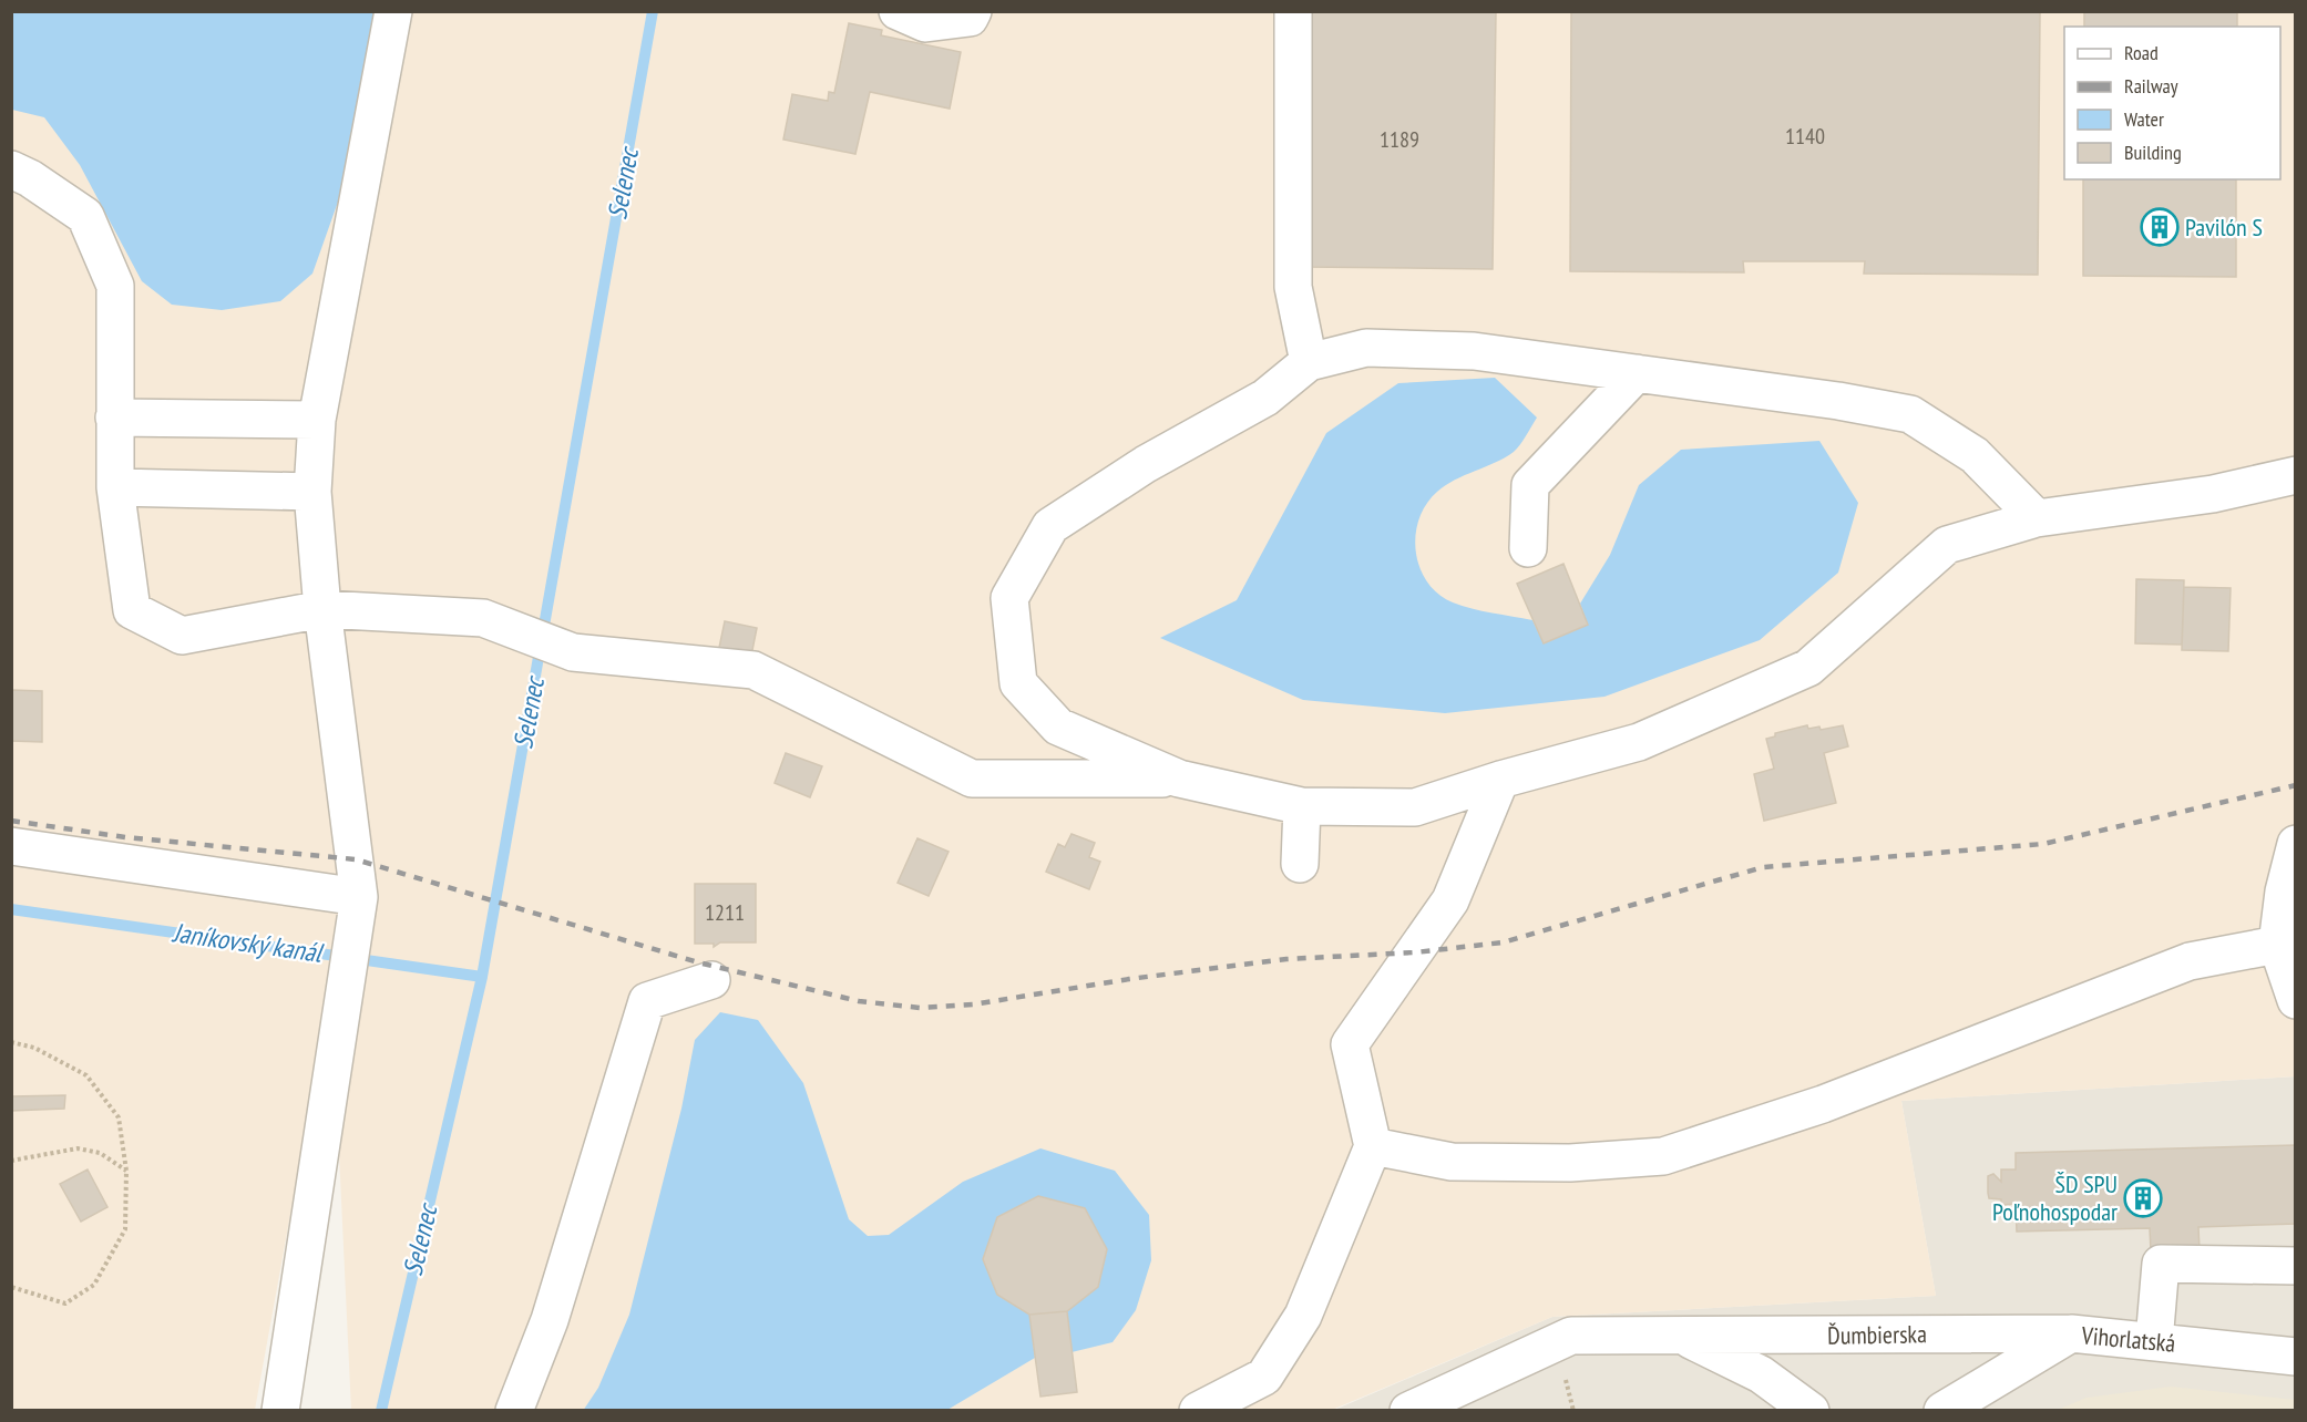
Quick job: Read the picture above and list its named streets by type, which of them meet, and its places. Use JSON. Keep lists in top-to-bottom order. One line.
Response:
{"streets":{"street":["Ďumbierska","Vihorlatská"]},"crossings":[["Ďumbierska","Vihorlatská"]],"water":["Selenec","Janíkovský kanál"],"places":{"building":["Pavilón S","ŠD SPU Poľnohospodar"]},"house_numbers":["1140","1189","1211"],"legend":["Road","Railway","Water","Building"]}
